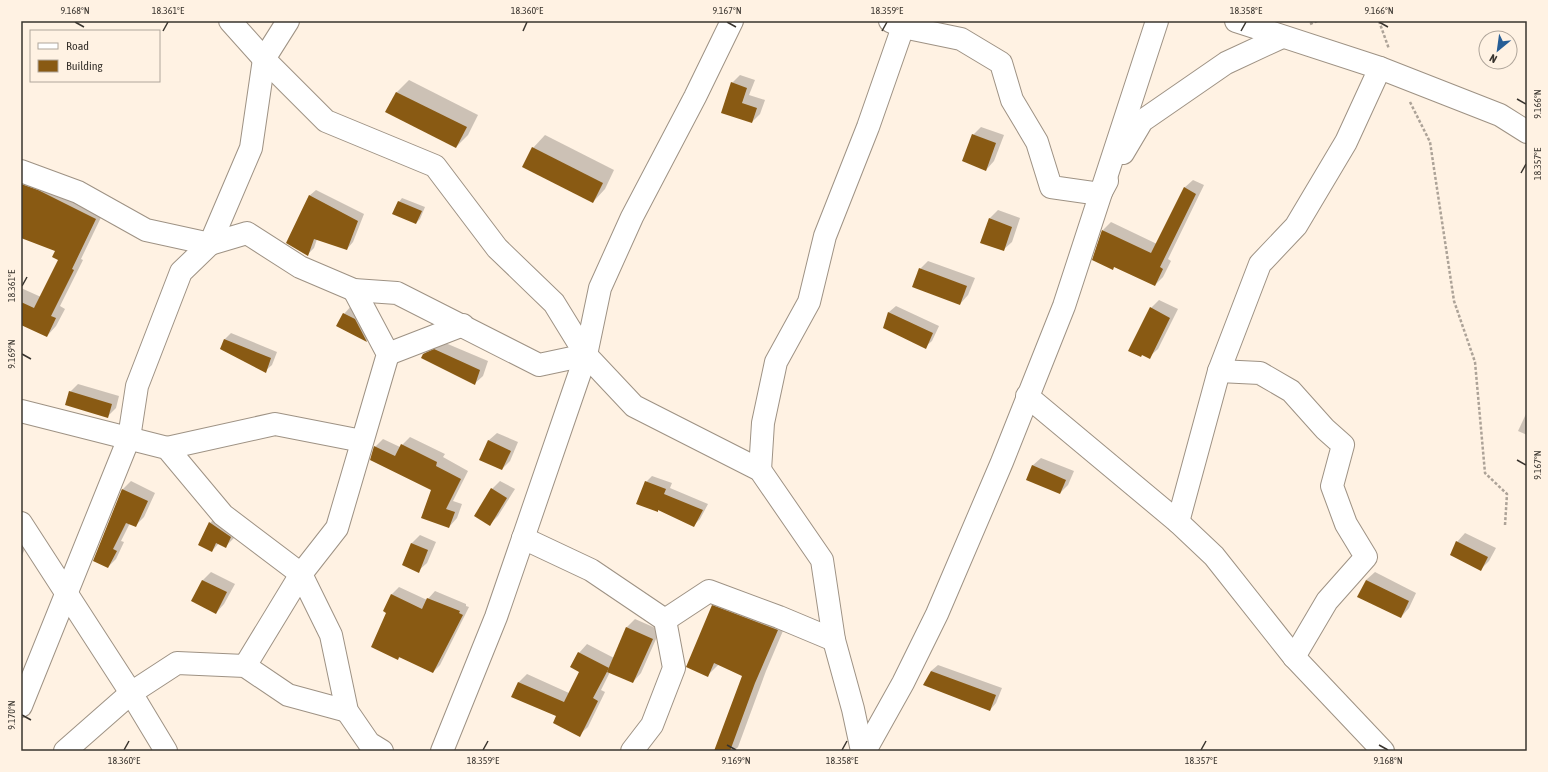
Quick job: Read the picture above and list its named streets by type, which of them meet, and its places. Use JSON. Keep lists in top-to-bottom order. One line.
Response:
{"legend":["Road","Building"],"north":"bottom left","coordinates":["9.168°N","18.361°E","18.360°E","9.167°N","18.359°E","18.358°E","9.166°N","18.357°E","9.169°N","9.170°N"]}
